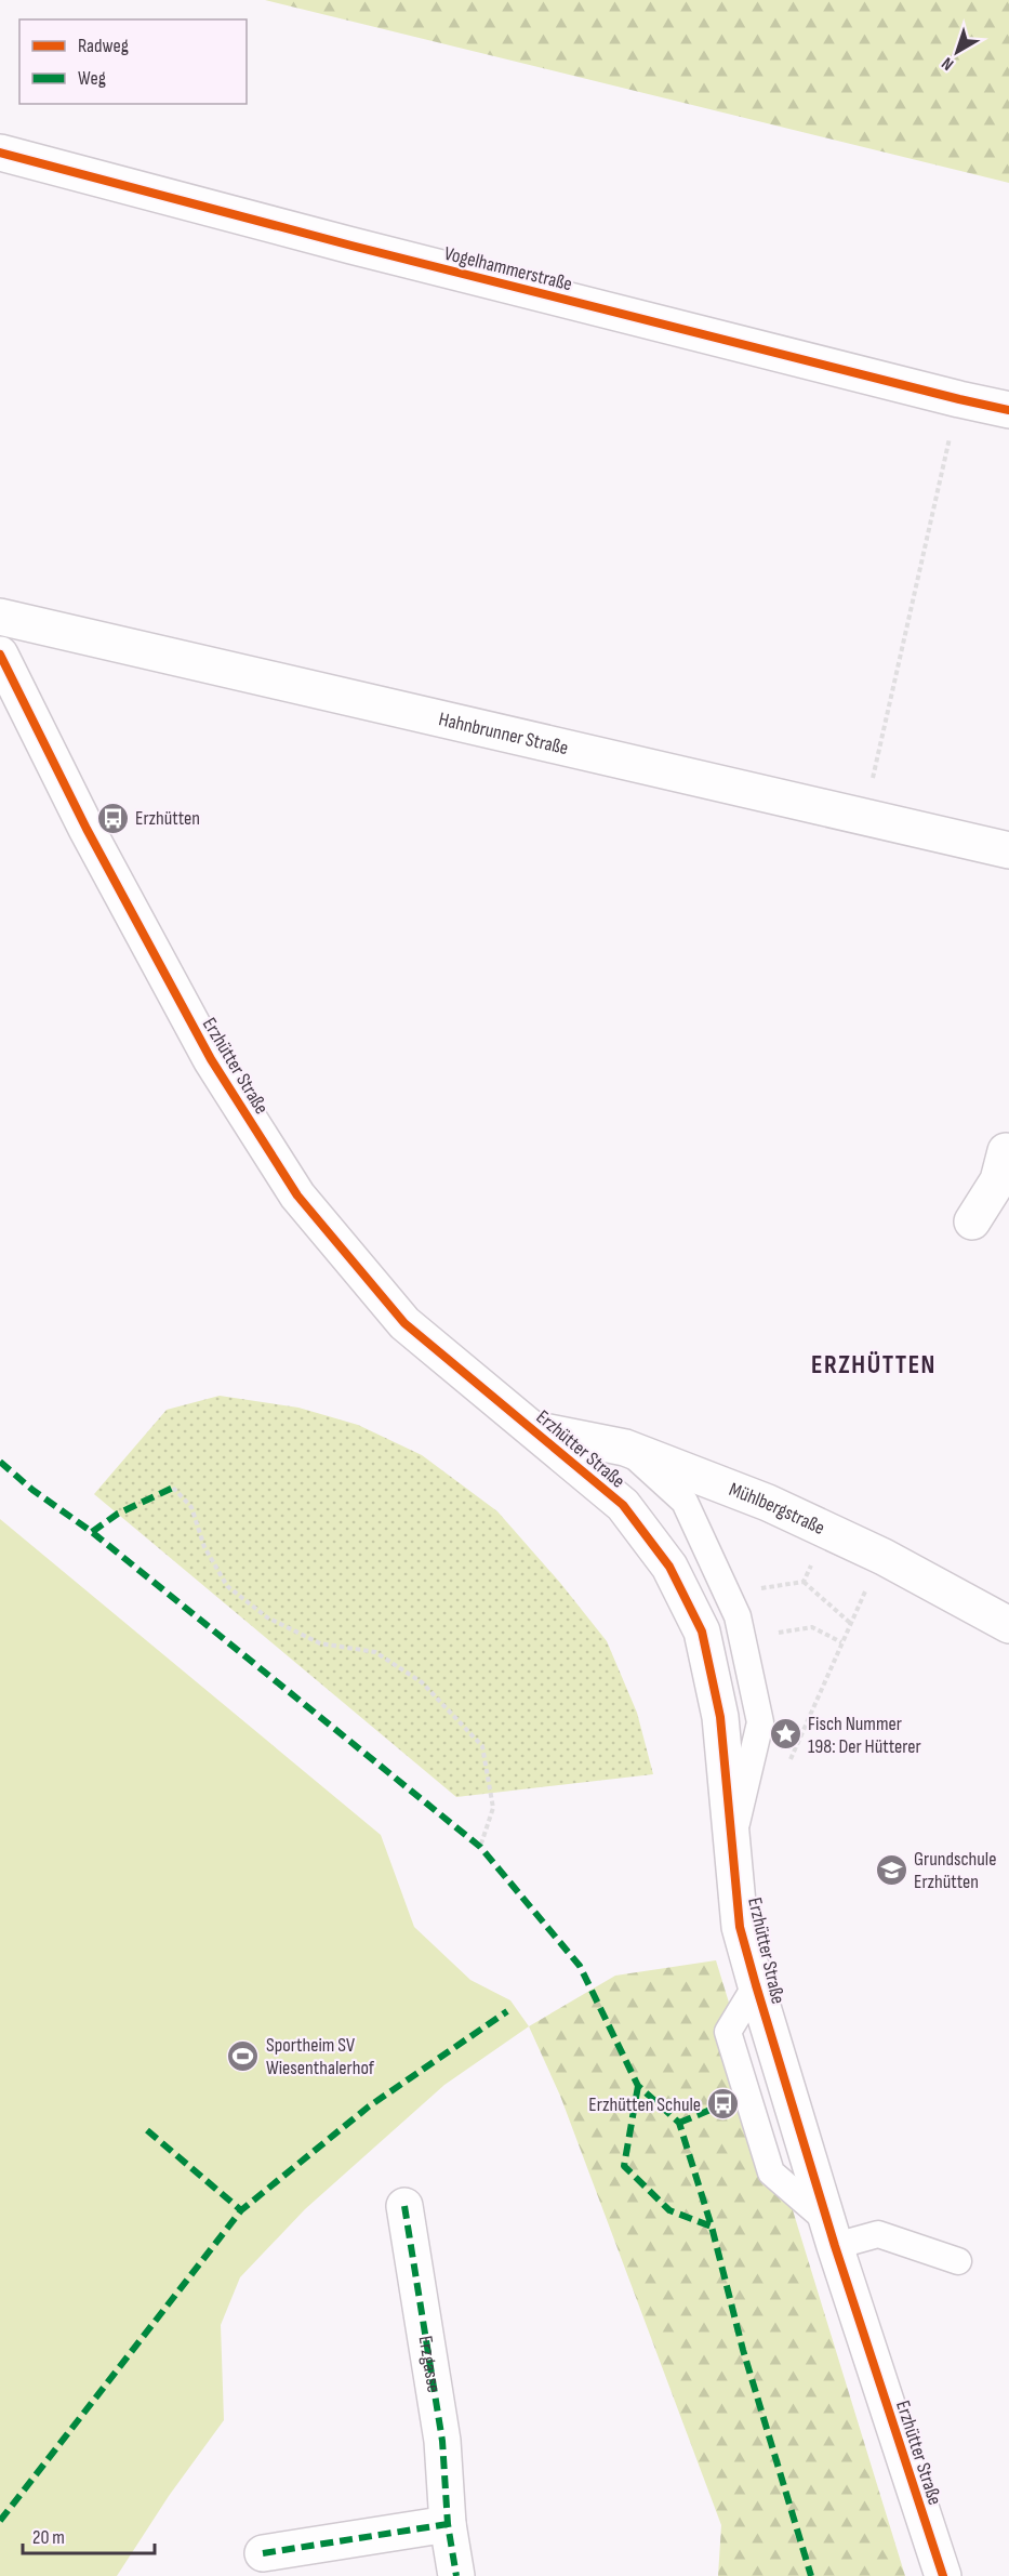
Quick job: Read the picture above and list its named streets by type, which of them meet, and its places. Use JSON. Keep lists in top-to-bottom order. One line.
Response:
{"streets":{"street":["Vogelhammerstraße","Hahnbrunner Straße","Erzhütter Straße","Mühlbergstraße","Erzgasse"]},"crossings":[["Erzhütter Straße","Mühlbergstraße"]],"districts":["ERZHÜTTEN"],"places":{"bus stop":["Erzhütten","Erzhütten Schule"],"place":["Fisch Nummer 198: Der Hütterer"],"school or university":["Grundschule Erzhütten"],"sports":["Sportheim SV Wiesenthalerhof"]},"legend":["Radweg","Weg"],"scale_bar":"20 m","north":"bottom left"}
